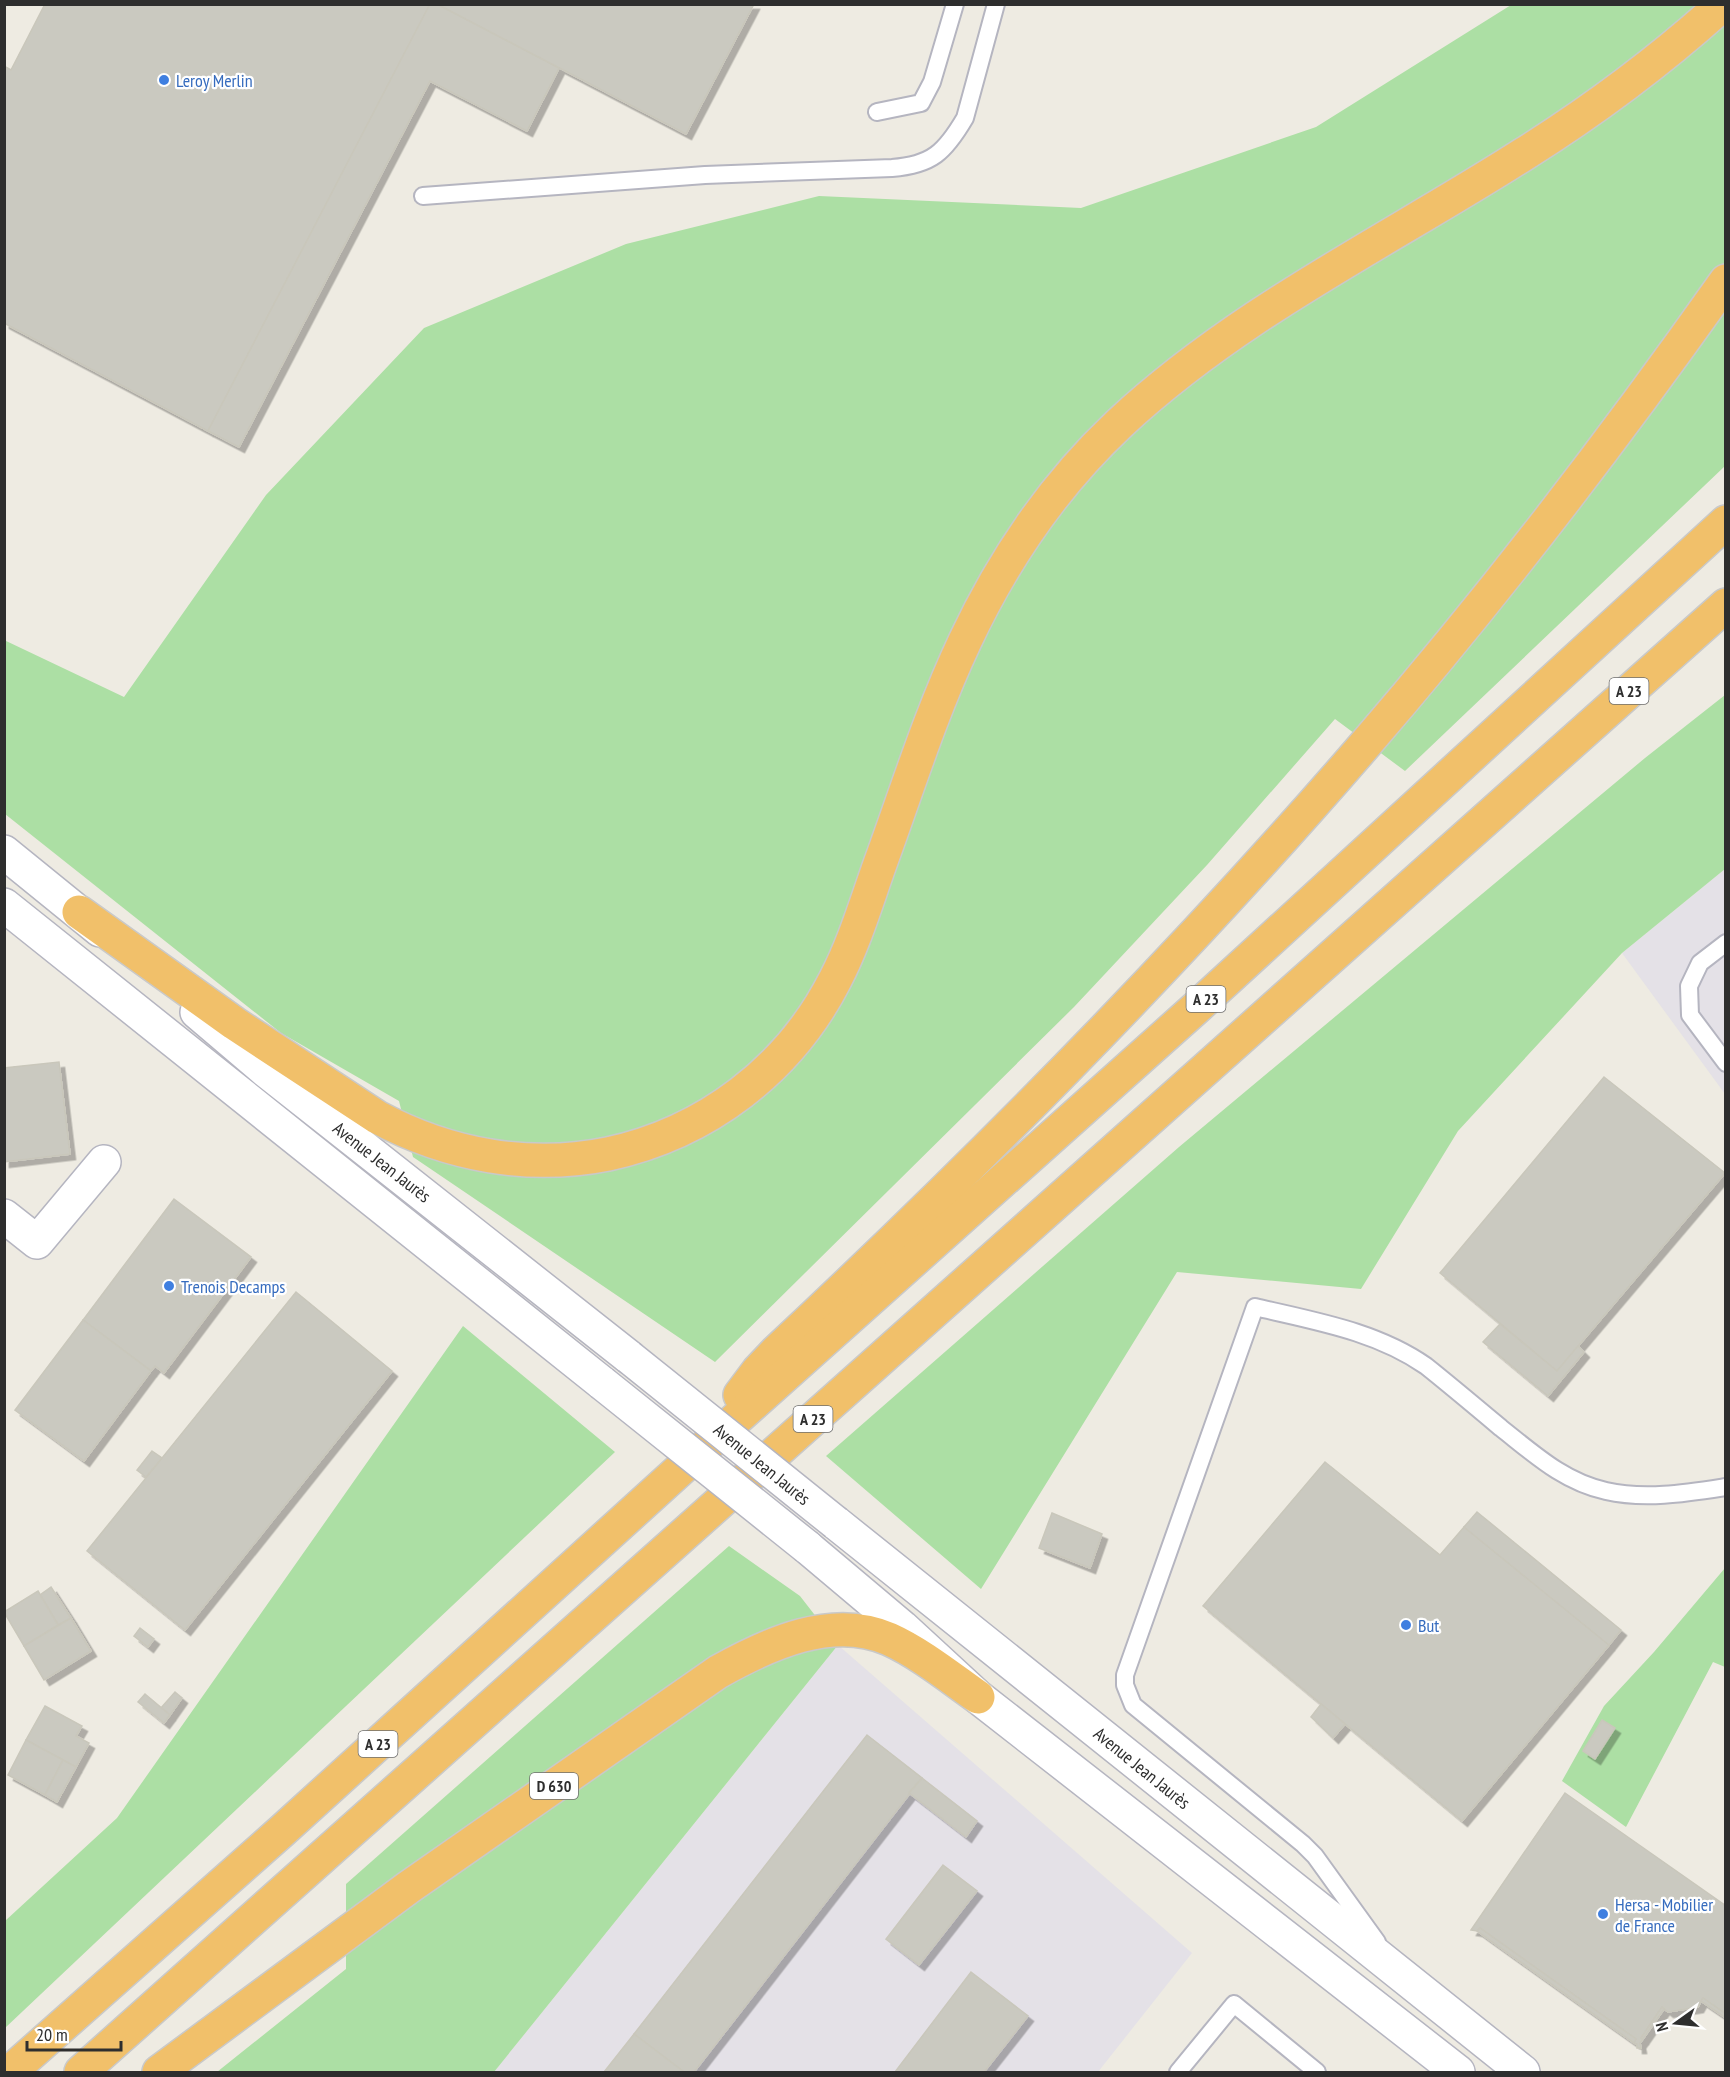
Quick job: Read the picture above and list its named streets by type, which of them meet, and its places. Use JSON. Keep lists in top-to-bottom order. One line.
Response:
{"streets":{"highway":["A 23","D 630"],"main road":["Avenue Jean Jaurès"]},"crossings":[["Avenue Jean Jaurès","D 630"]],"places":["Leroy Merlin","Trenois Decamps","But","Hersa - Mobilier de France"],"scale_bar":"20 m","north":"left"}
